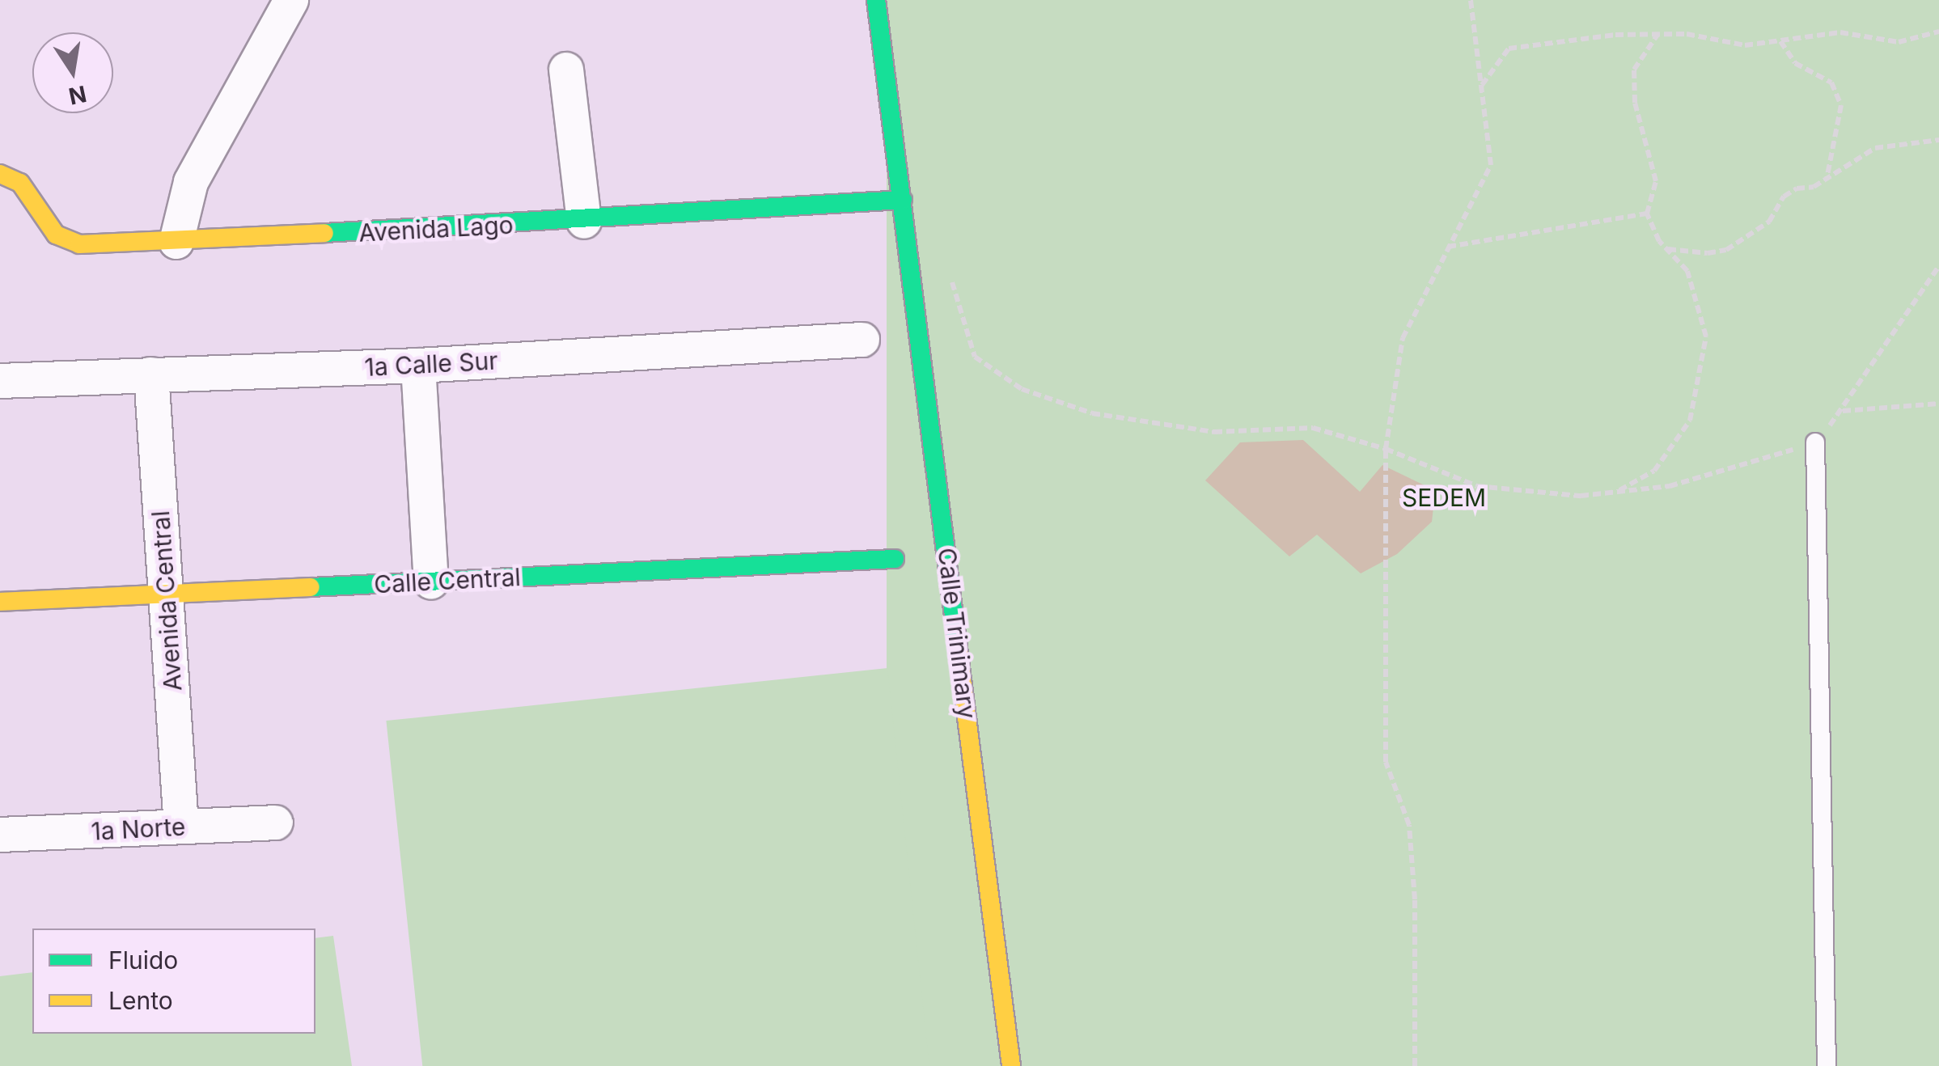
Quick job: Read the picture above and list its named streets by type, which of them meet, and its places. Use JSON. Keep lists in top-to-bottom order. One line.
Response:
{"streets":{"street":["Avenida Lago","1a Calle Sur","Calle Central","Avenida Central","Calle Trinimary","1a Norte"]},"crossings":[["Avenida Lago","Calle Trinimary"],["1a Calle Sur","Avenida Central"],["Calle Central","Avenida Central"],["Avenida Central","1a Norte"]],"parks":["SEDEM"],"legend":["Fluido","Lento"],"north":"bottom"}
